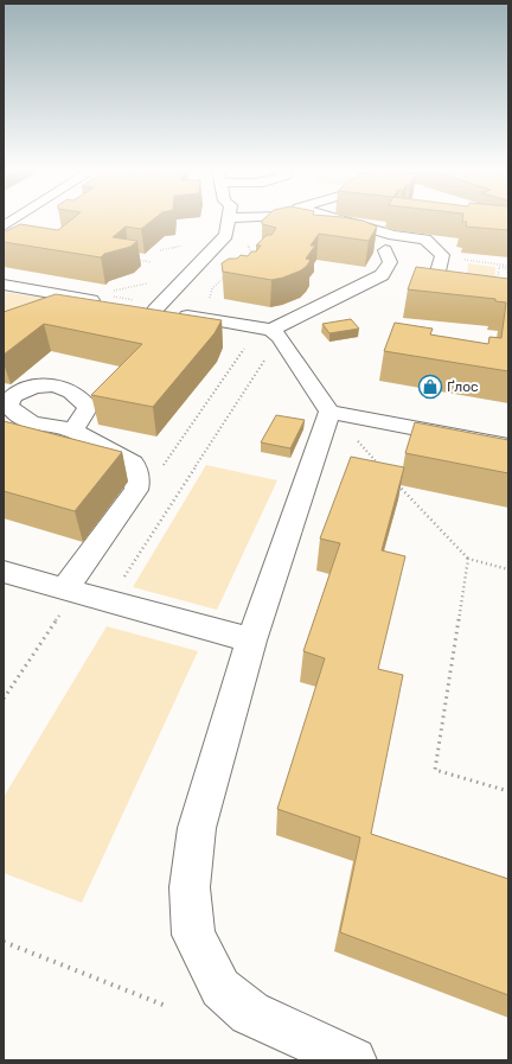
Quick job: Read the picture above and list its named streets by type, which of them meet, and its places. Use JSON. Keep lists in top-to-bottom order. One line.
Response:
{"places":{"shop":["Ґлос"]}}
